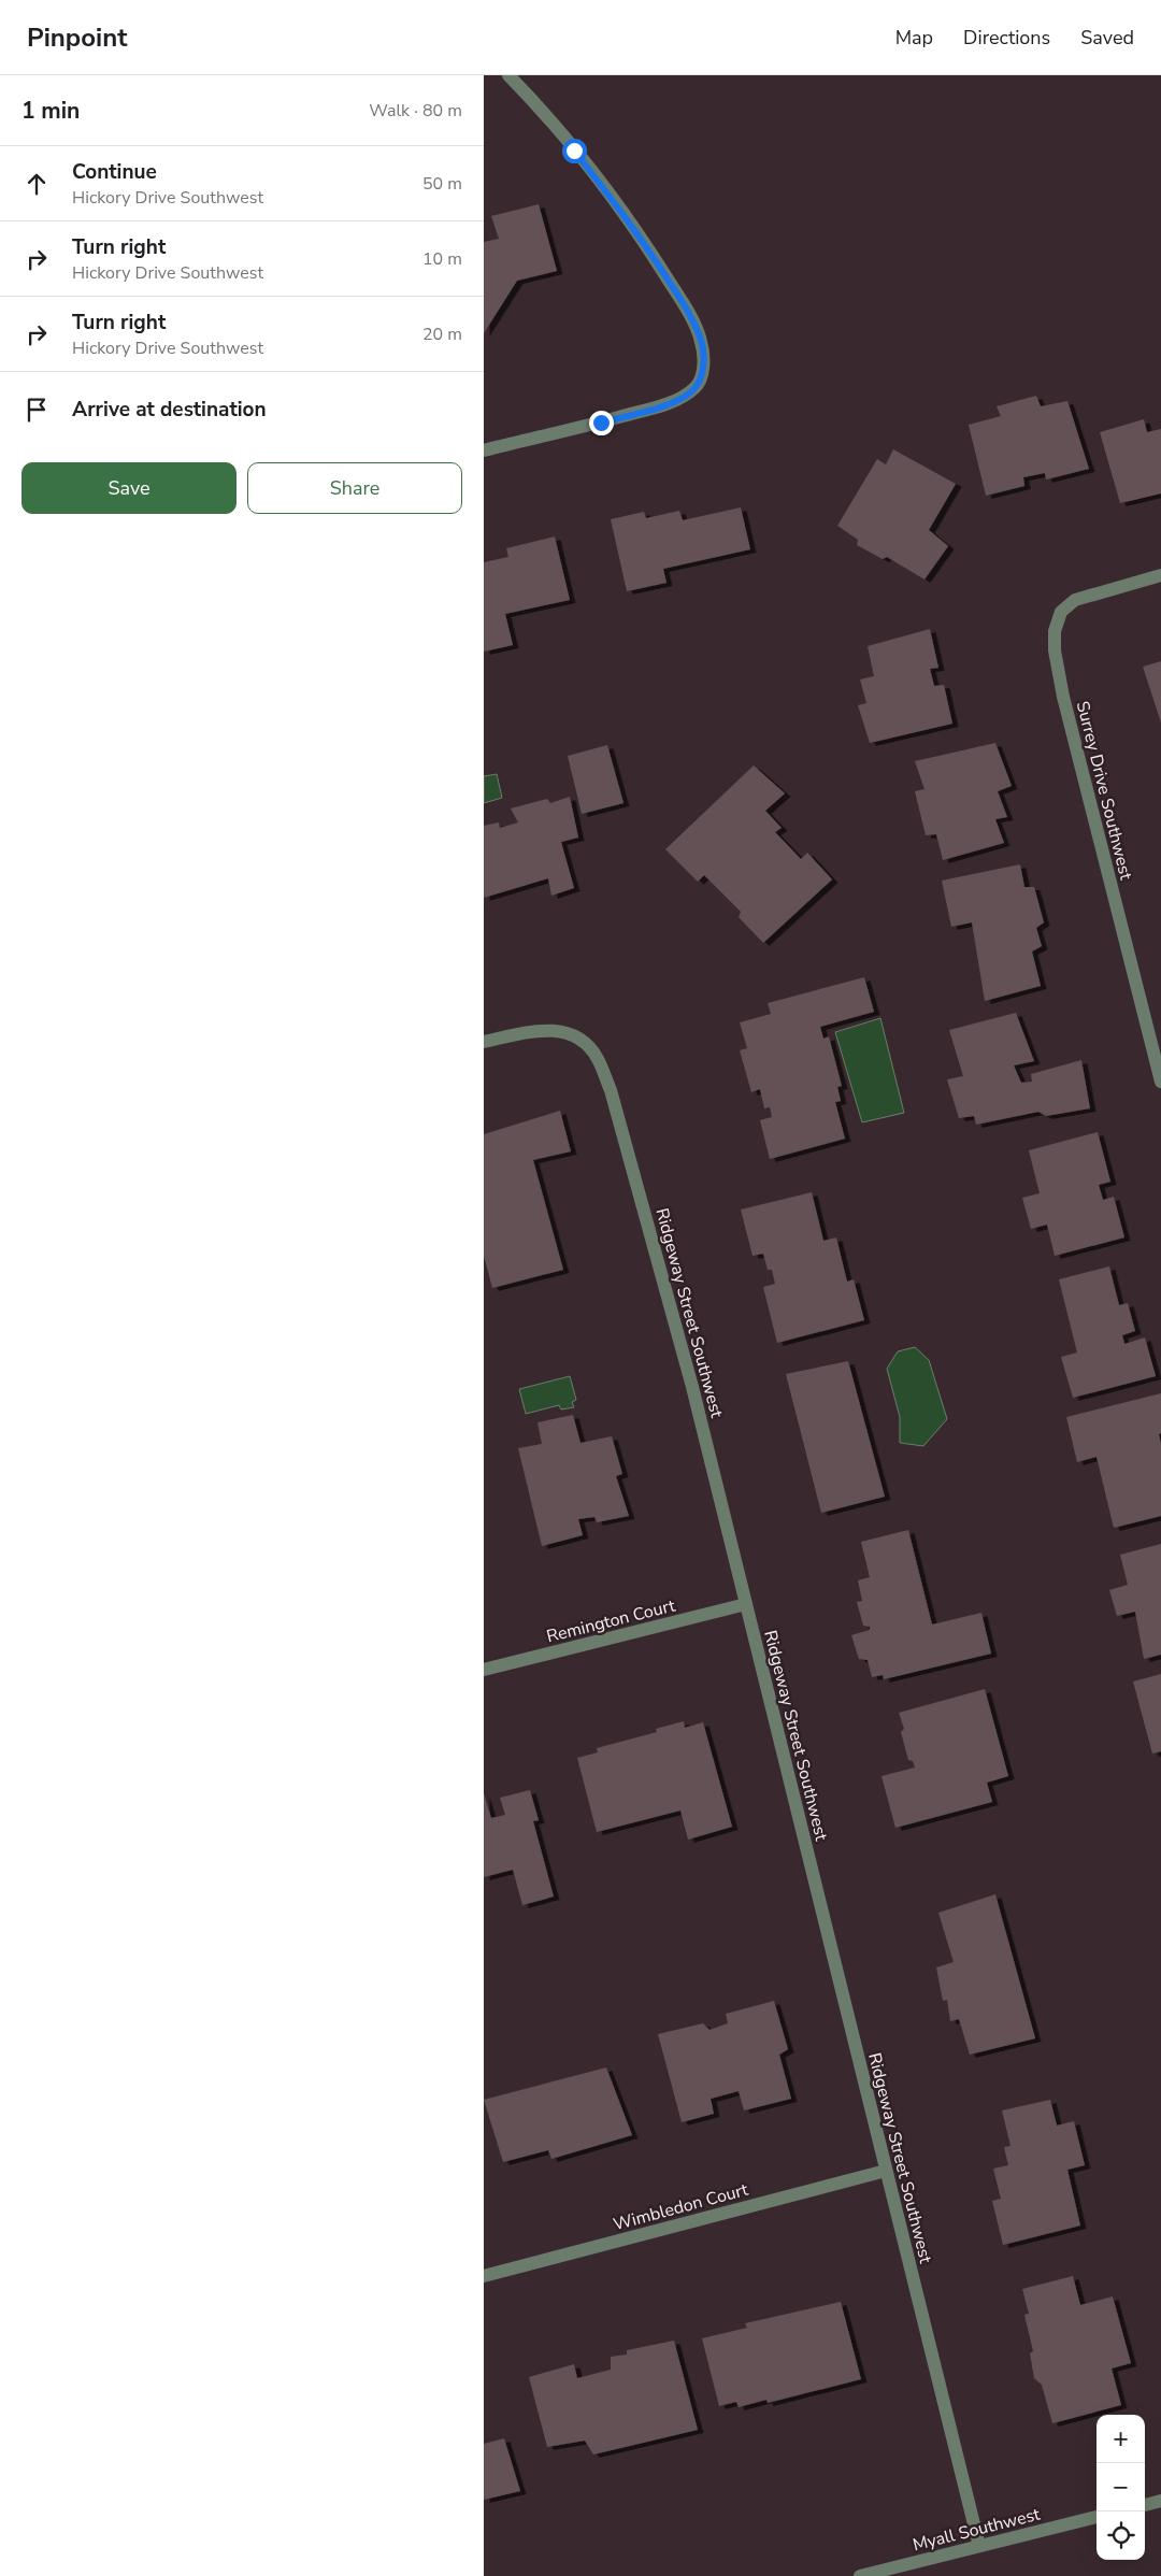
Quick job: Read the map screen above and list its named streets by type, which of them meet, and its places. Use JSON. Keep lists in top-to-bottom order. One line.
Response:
{"streets":{"street":["Surrey Drive Southwest","Ridgeway Street Southwest","Remington Court","Wimbledon Court","Myall Southwest"]},"crossings":[["Ridgeway Street Southwest","Remington Court"],["Ridgeway Street Southwest","Wimbledon Court"],["Ridgeway Street Southwest","Myall Southwest"]],"page":{"header":"Pinpoint","nav":["Map","Directions","Saved"],"heading":["1 min","Walk · 80 m"],"list":[["Continue","Hickory Drive Southwest","50 m"],["Turn right","Hickory Drive Southwest","10 m"],["Turn right","Hickory Drive Southwest","20 m"],"Arrive at destination"],"buttons":["Save","Share"],"map_buttons":["+","−"]}}
